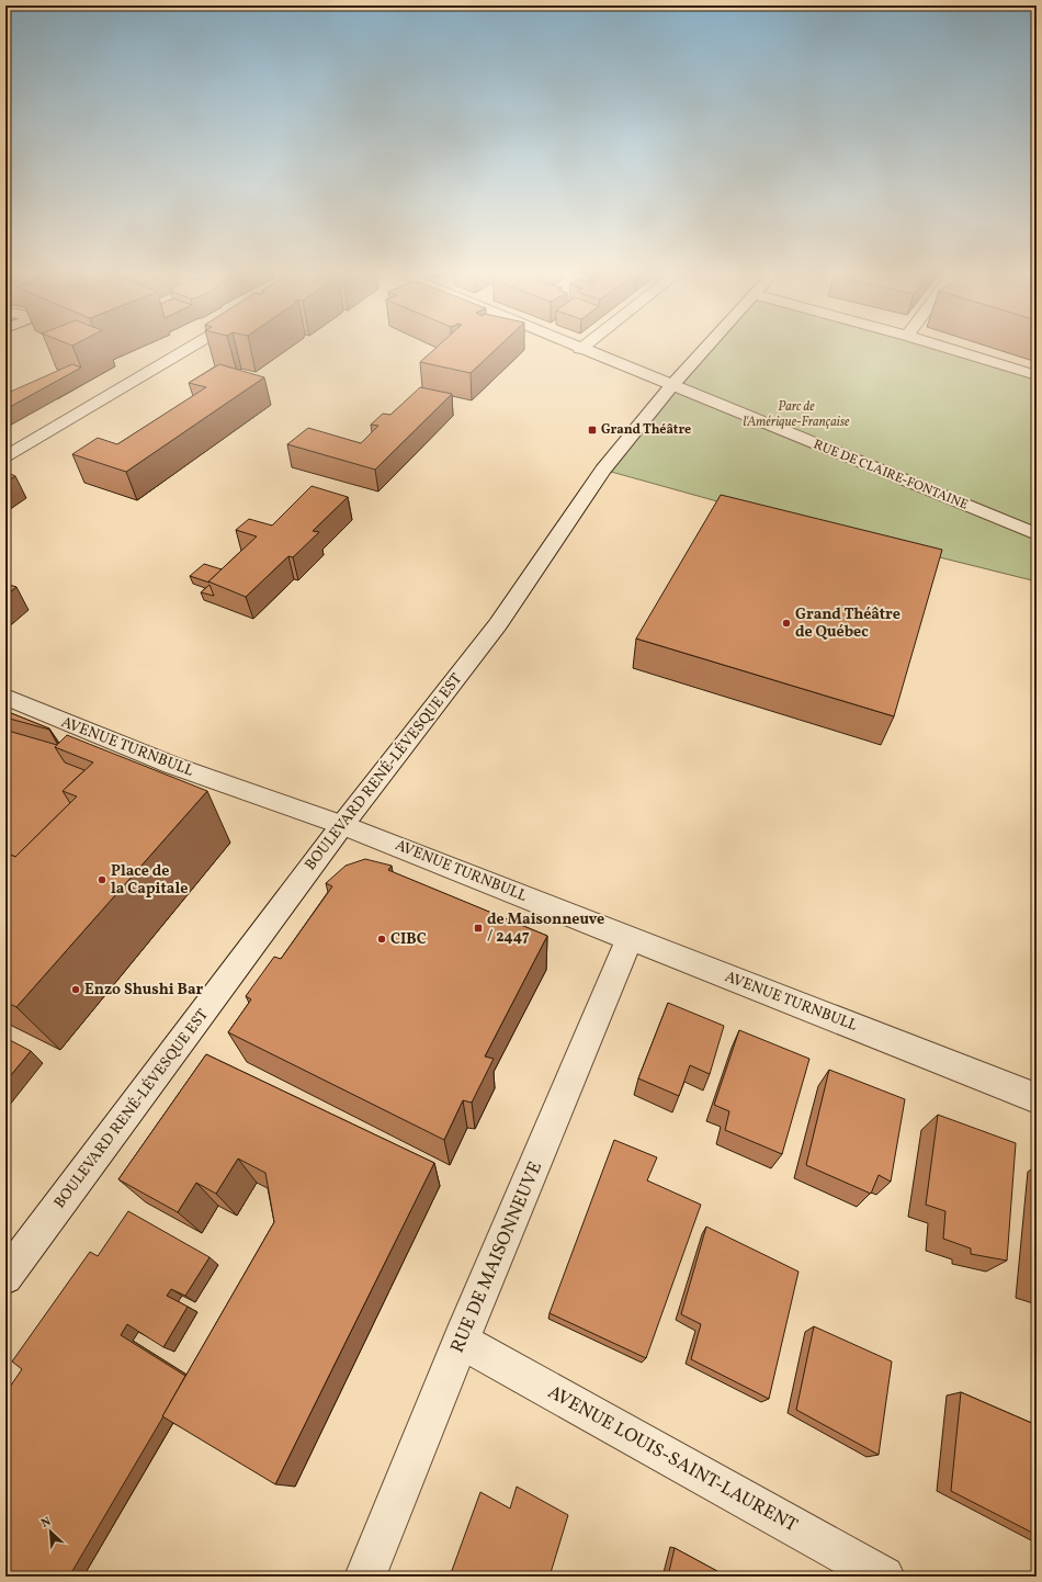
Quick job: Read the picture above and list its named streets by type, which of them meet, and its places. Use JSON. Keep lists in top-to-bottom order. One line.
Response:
{"streets":{"street":["RUE DE CLAIRE-FONTAINE","AVENUE TURNBULL","BOULEVARD RENÉ-LÉVESQUE EST","RUE DE MAISONNEUVE","AVENUE LOUIS-SAINT-LAURENT"]},"crossings":[["RUE DE CLAIRE-FONTAINE","BOULEVARD RENÉ-LÉVESQUE EST"],["AVENUE TURNBULL","BOULEVARD RENÉ-LÉVESQUE EST"],["AVENUE TURNBULL","RUE DE MAISONNEUVE"],["RUE DE MAISONNEUVE","AVENUE LOUIS-SAINT-LAURENT"]],"parks":["Parc de l'Amérique-Française"],"places":{"transit":["Grand Théâtre","de Maisonneuve / 2447"],"other":["Grand Théâtre de Québec","Place de la Capitale","CIBC","Enzo Shushi Bar"]},"north":"top left"}
